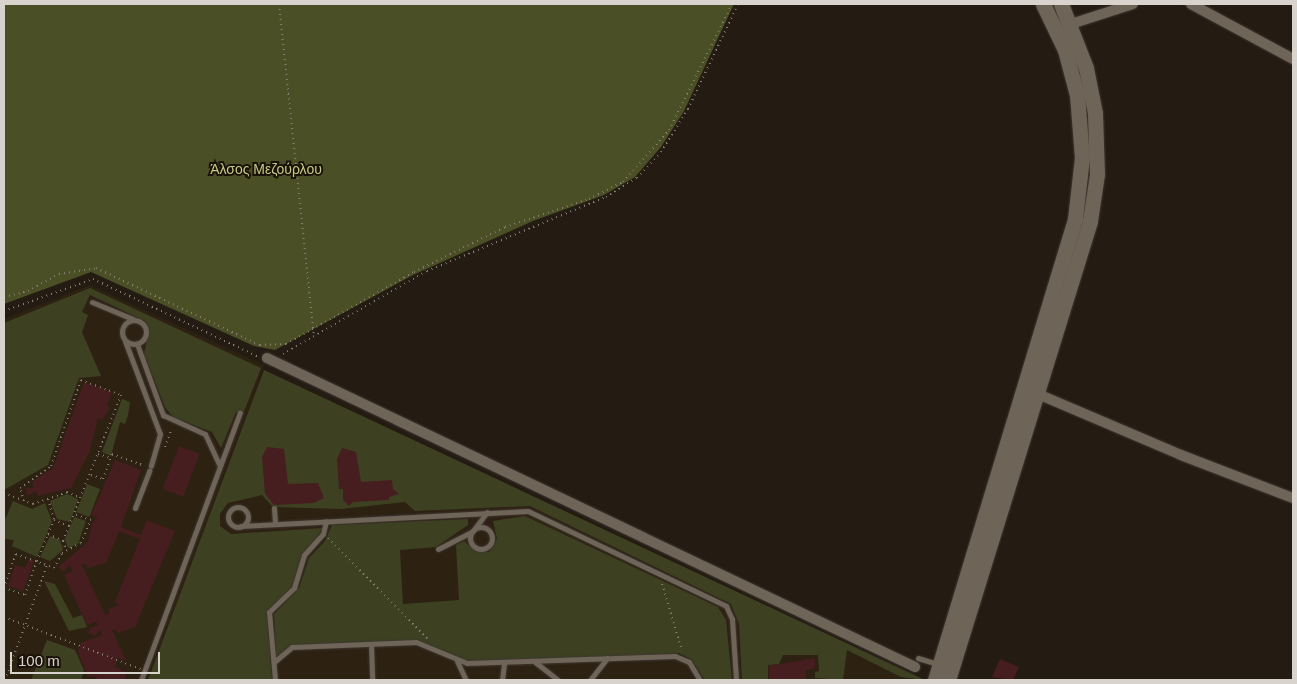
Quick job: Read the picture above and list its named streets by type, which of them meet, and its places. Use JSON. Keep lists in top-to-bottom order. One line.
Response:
{"parks":["Άλσος Μεζούρλου"],"scale_bar":"100 m"}
